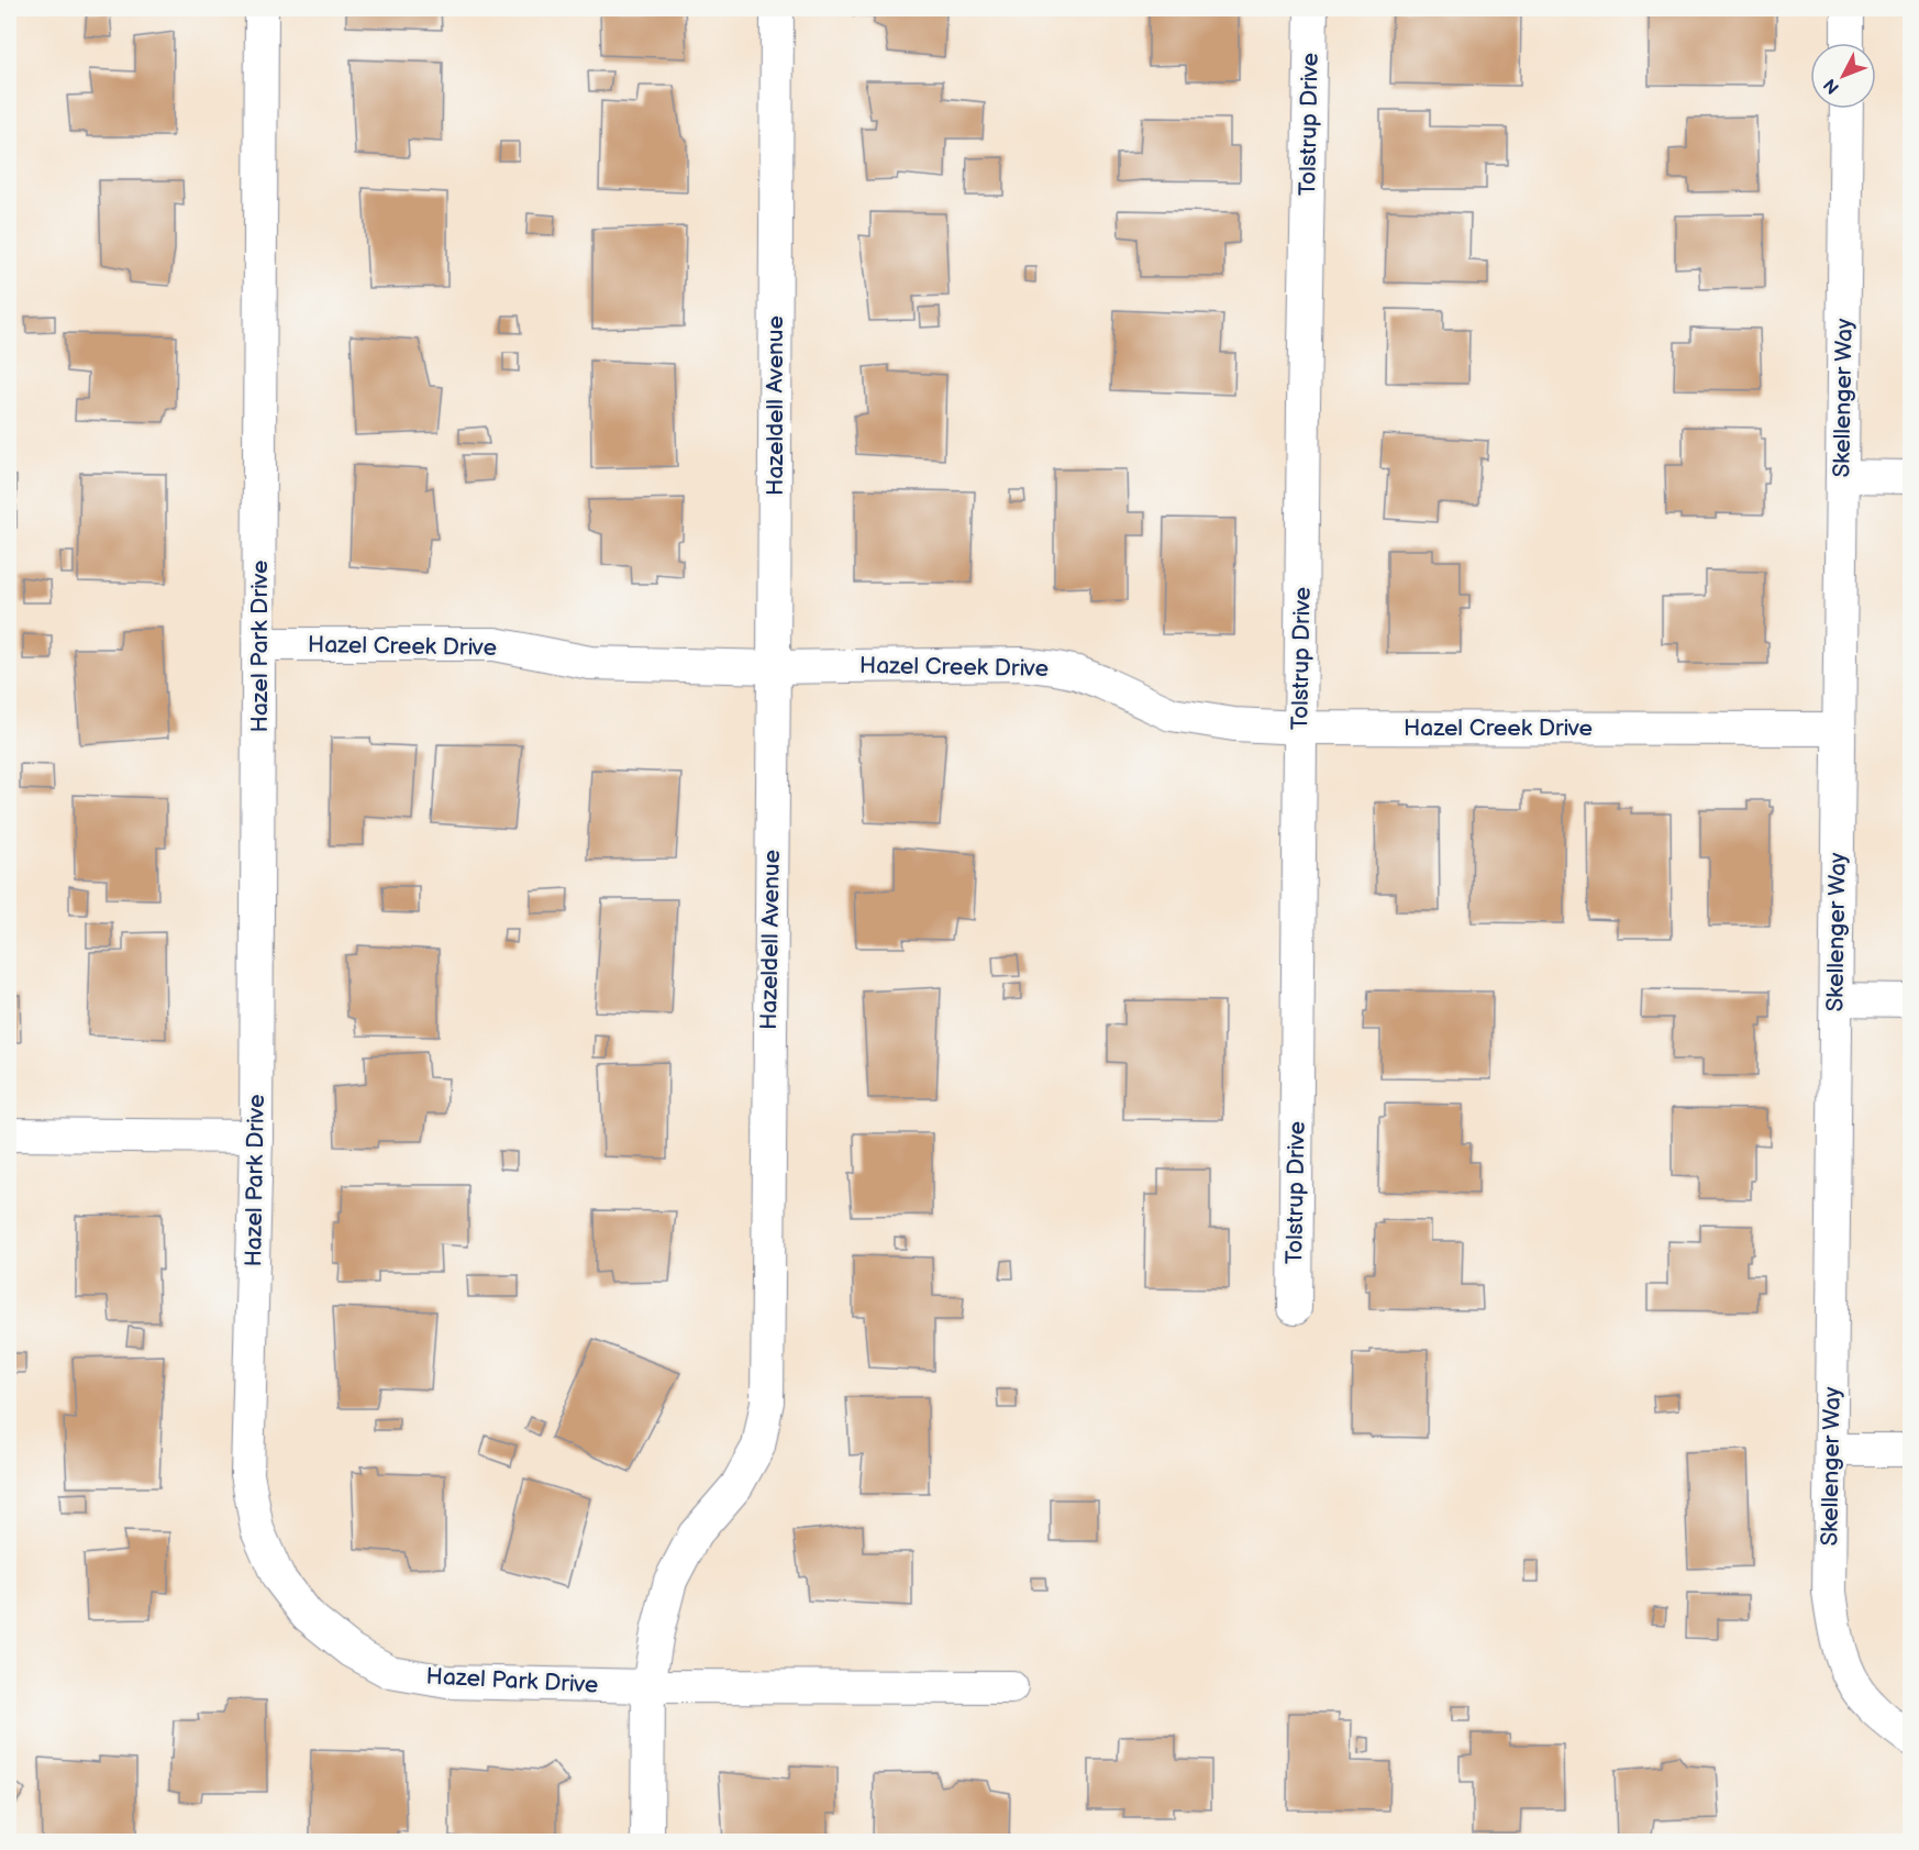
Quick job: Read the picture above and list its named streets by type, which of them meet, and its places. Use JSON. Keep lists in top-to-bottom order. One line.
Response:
{"streets":{"street":["Tolstrup Drive","Skellenger Way","Hazeldell Avenue","Hazel Park Drive","Hazel Creek Drive"]},"crossings":[["Tolstrup Drive","Hazel Creek Drive"],["Skellenger Way","Hazel Creek Drive"],["Hazeldell Avenue","Hazel Park Drive"],["Hazeldell Avenue","Hazel Creek Drive"],["Hazel Park Drive","Hazel Creek Drive"]],"north":"bottom left"}
